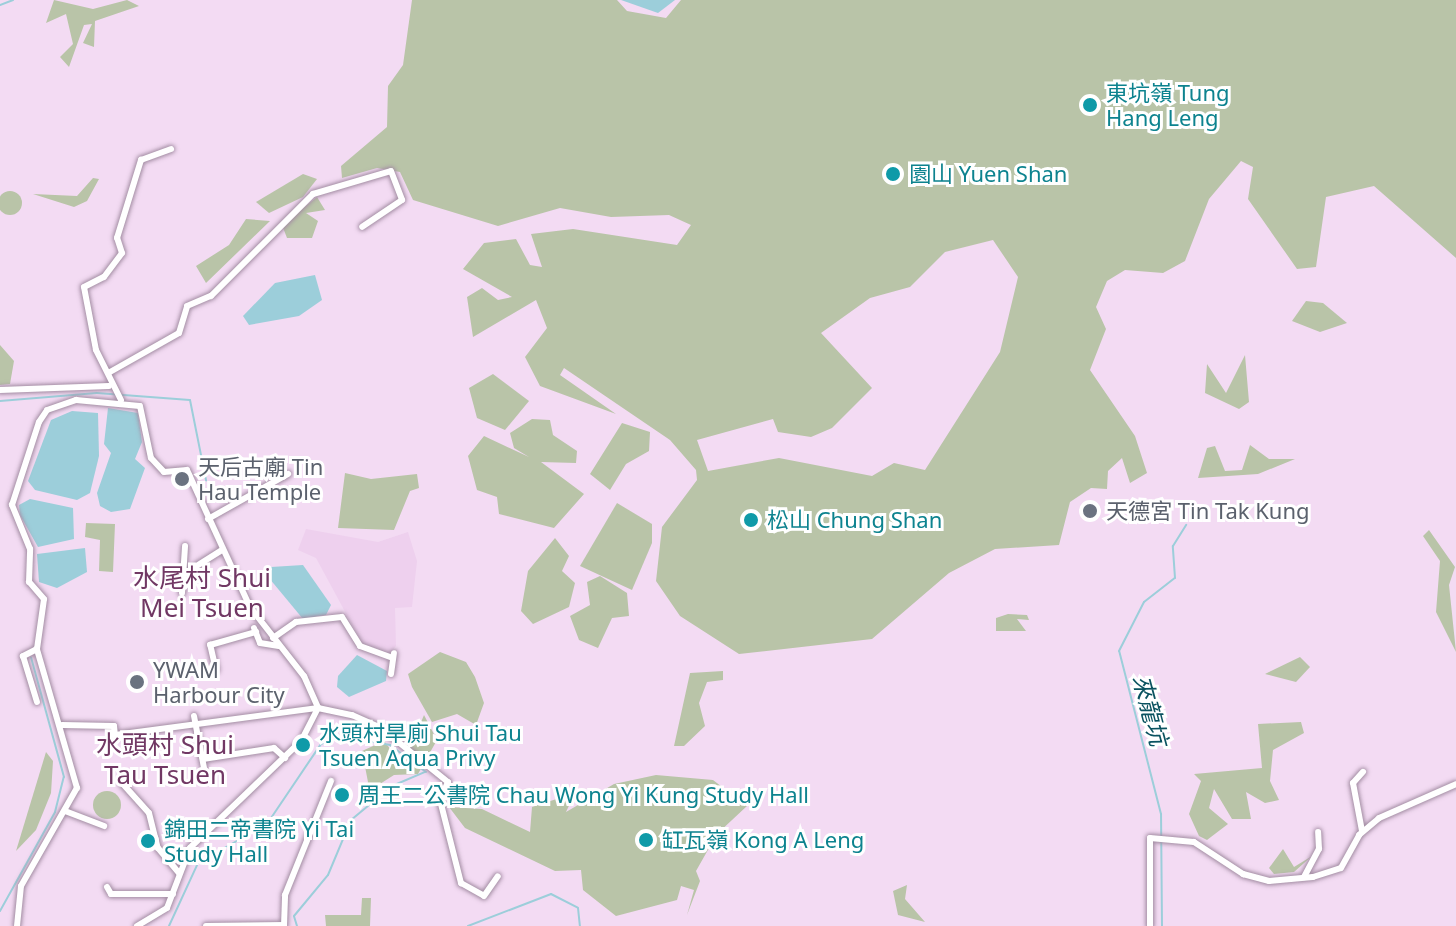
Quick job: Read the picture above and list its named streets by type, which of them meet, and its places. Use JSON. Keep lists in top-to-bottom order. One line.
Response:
{"districts":["水尾村 Shui Mei Tsuen","水頭村 Shui Tau Tsuen"],"water":["來龍坑"],"places":["東坑嶺 Tung Hang Leng","園山 Yuen Shan","天后古廟 Tin Hau Temple","天德宮 Tin Tak Kung","松山 Chung Shan","YWAM Harbour City","水頭村旱廁 Shui Tau Tsuen Aqua Privy","周王二公書院 Chau Wong Yi Kung Study Hall","缸瓦嶺 Kong A Leng","錦田二帝書院 Yi Tai Study Hall"]}
